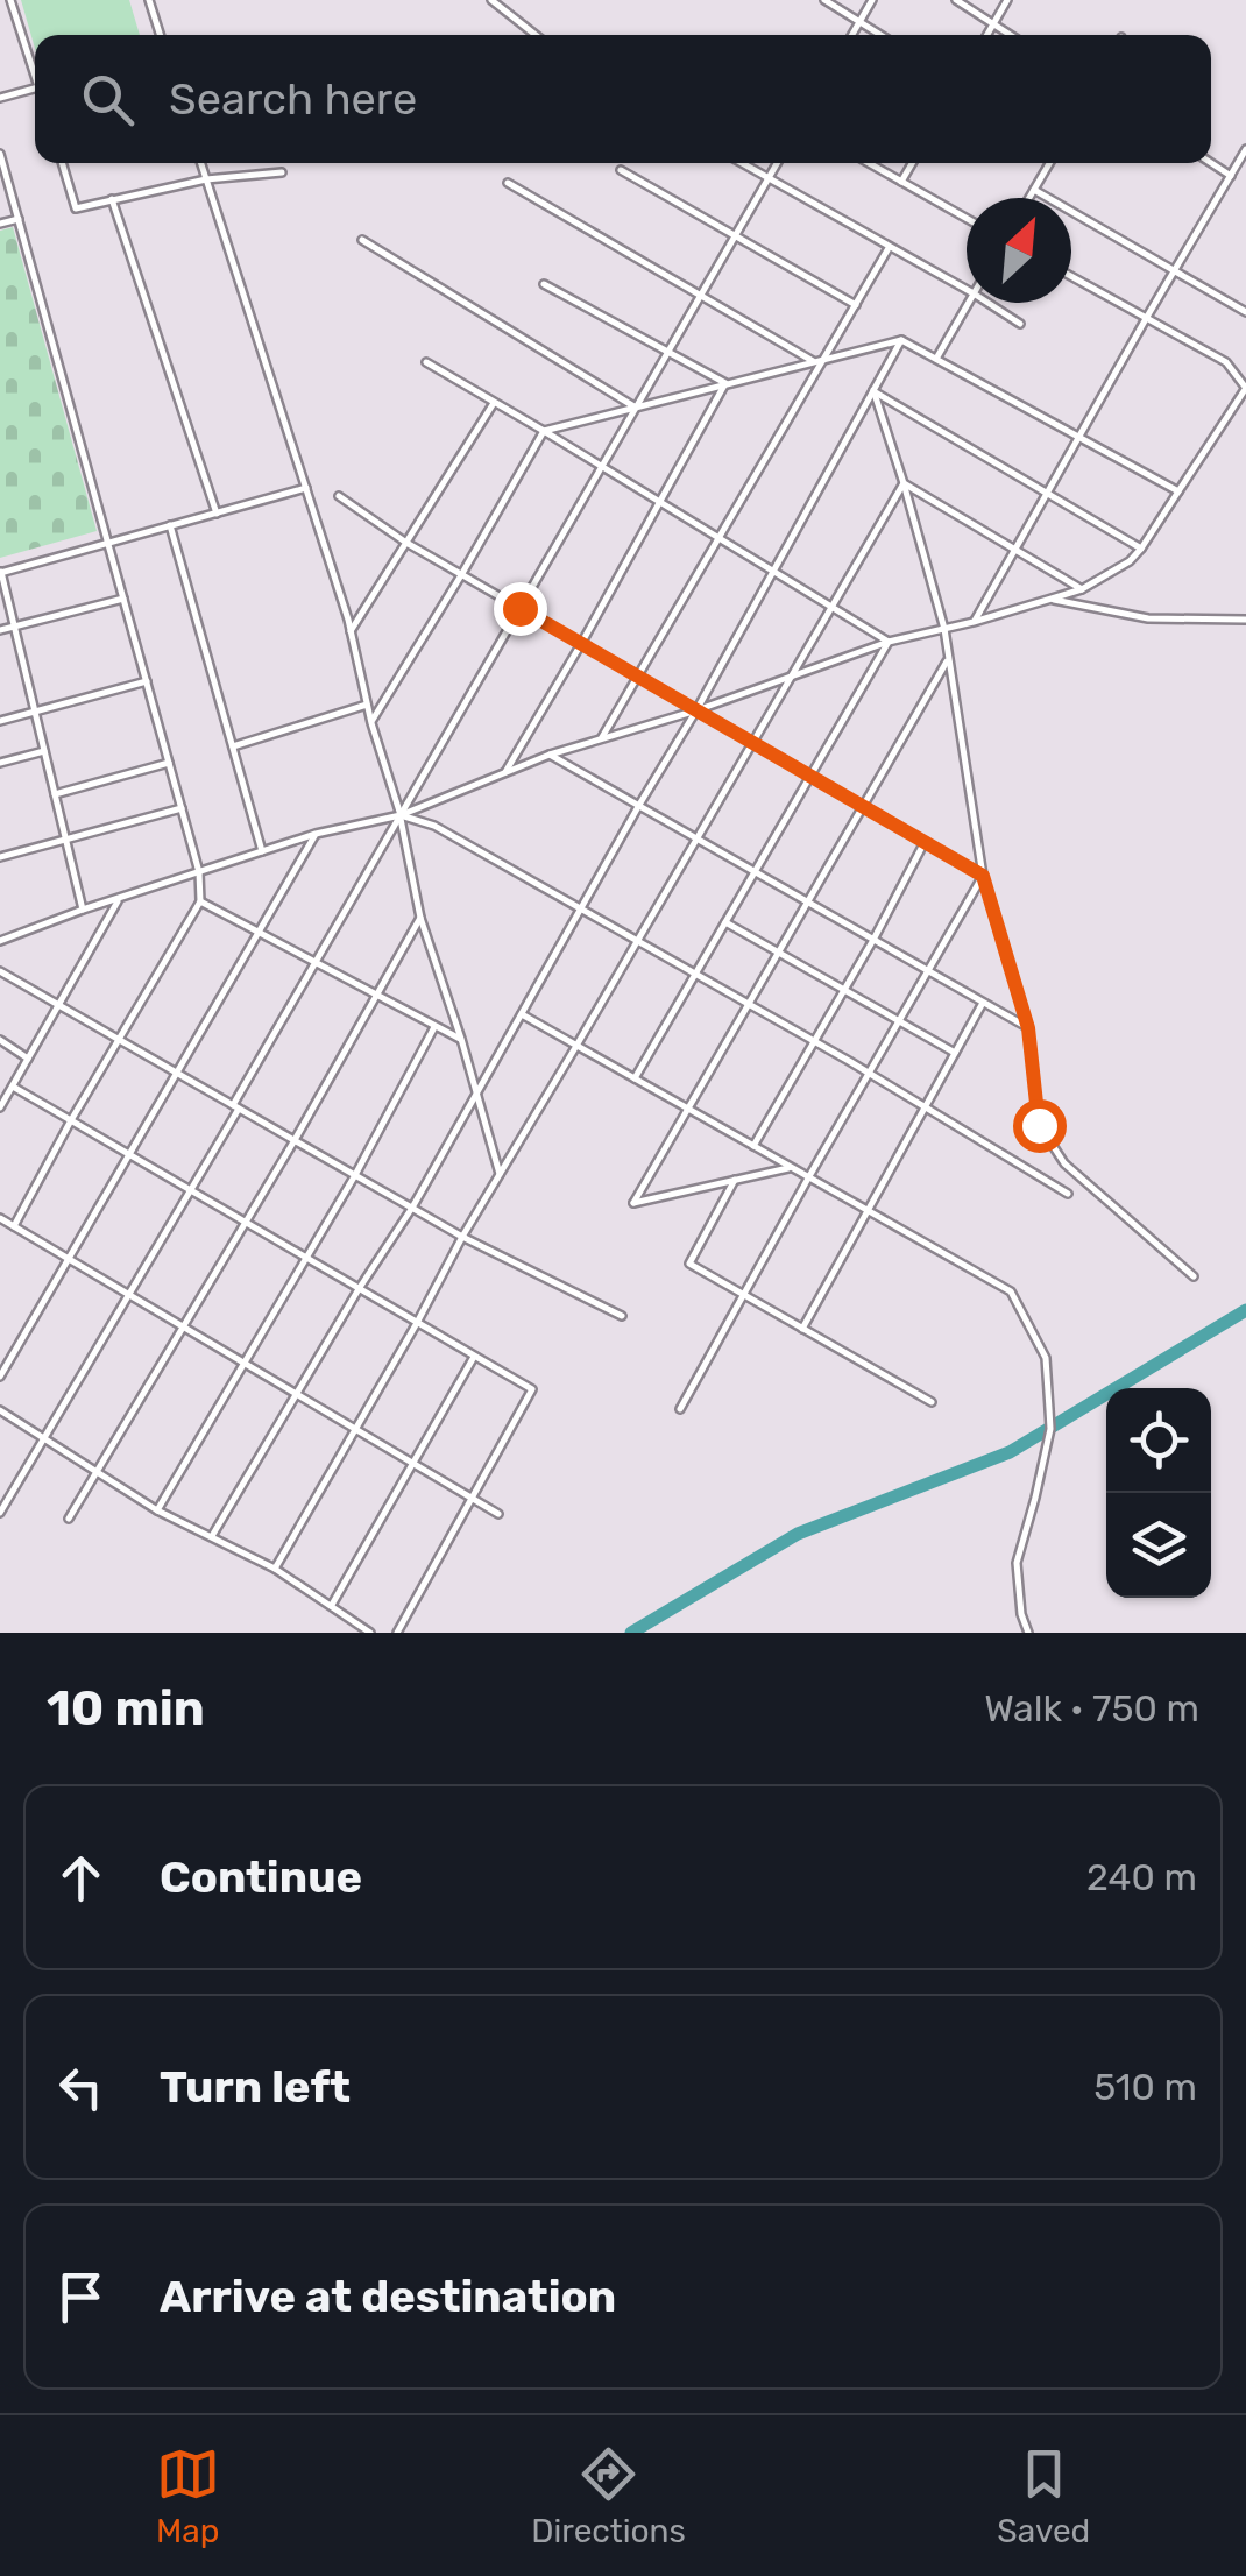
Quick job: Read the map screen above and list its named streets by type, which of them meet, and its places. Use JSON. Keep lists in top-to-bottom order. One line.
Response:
{"north":"top right","page":{"search":"Search here","heading":["10 min","Walk · 750 m"],"list":[["Continue","240 m"],["Turn left","510 m"],"Arrive at destination"],"nav":["Map","Directions","Saved"]}}
